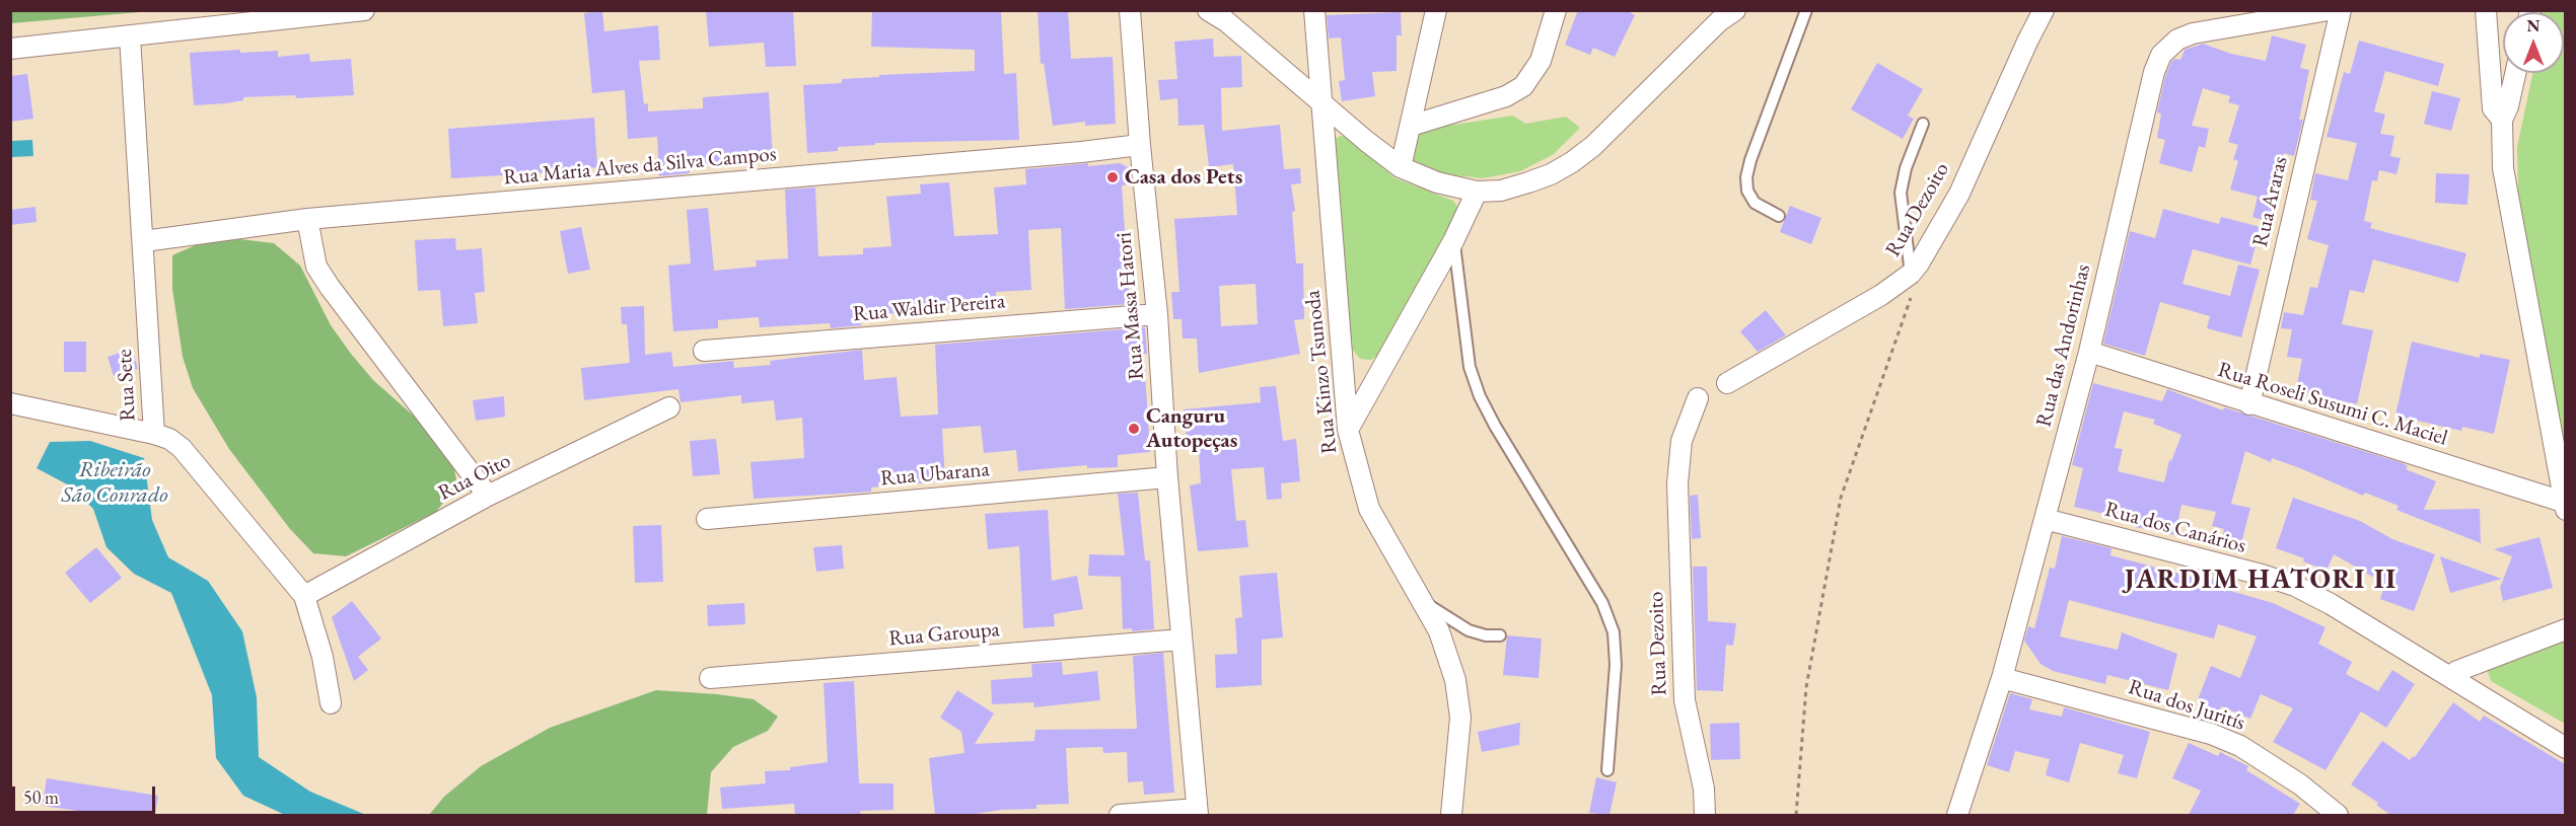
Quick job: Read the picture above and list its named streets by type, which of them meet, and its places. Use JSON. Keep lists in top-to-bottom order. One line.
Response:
{"streets":{"street":["Rua Maria Alves da Silva Campos","Rua Araras","Rua Dezoito","Rua Massa Hatori","Rua Waldir Pereira","Rua das Andorinhas","Rua Kinzo Tsunoda","Rua Sete","Rua Roseli Susumi C. Maciel","Rua Ubarana","Rua Oito","Rua dos Canários","Rua Garoupa","Rua dos Juritís"]},"crossings":[["Rua Maria Alves da Silva Campos","Rua Massa Hatori"],["Rua Maria Alves da Silva Campos","Rua Sete"],["Rua Araras","Rua Roseli Susumi C. Maciel"],["Rua Massa Hatori","Rua Waldir Pereira"],["Rua Massa Hatori","Rua Ubarana"],["Rua Massa Hatori","Rua Garoupa"],["Rua das Andorinhas","Rua Roseli Susumi C. Maciel"],["Rua das Andorinhas","Rua dos Canários"],["Rua das Andorinhas","Rua dos Juritís"],["Rua Sete","Rua Oito"]],"districts":["JARDIM HATORI II"],"water":["Ribeirão São Conrado"],"places":["Casa dos Pets","Canguru Autopeças"],"scale_bar":"50 m","north":"top"}
